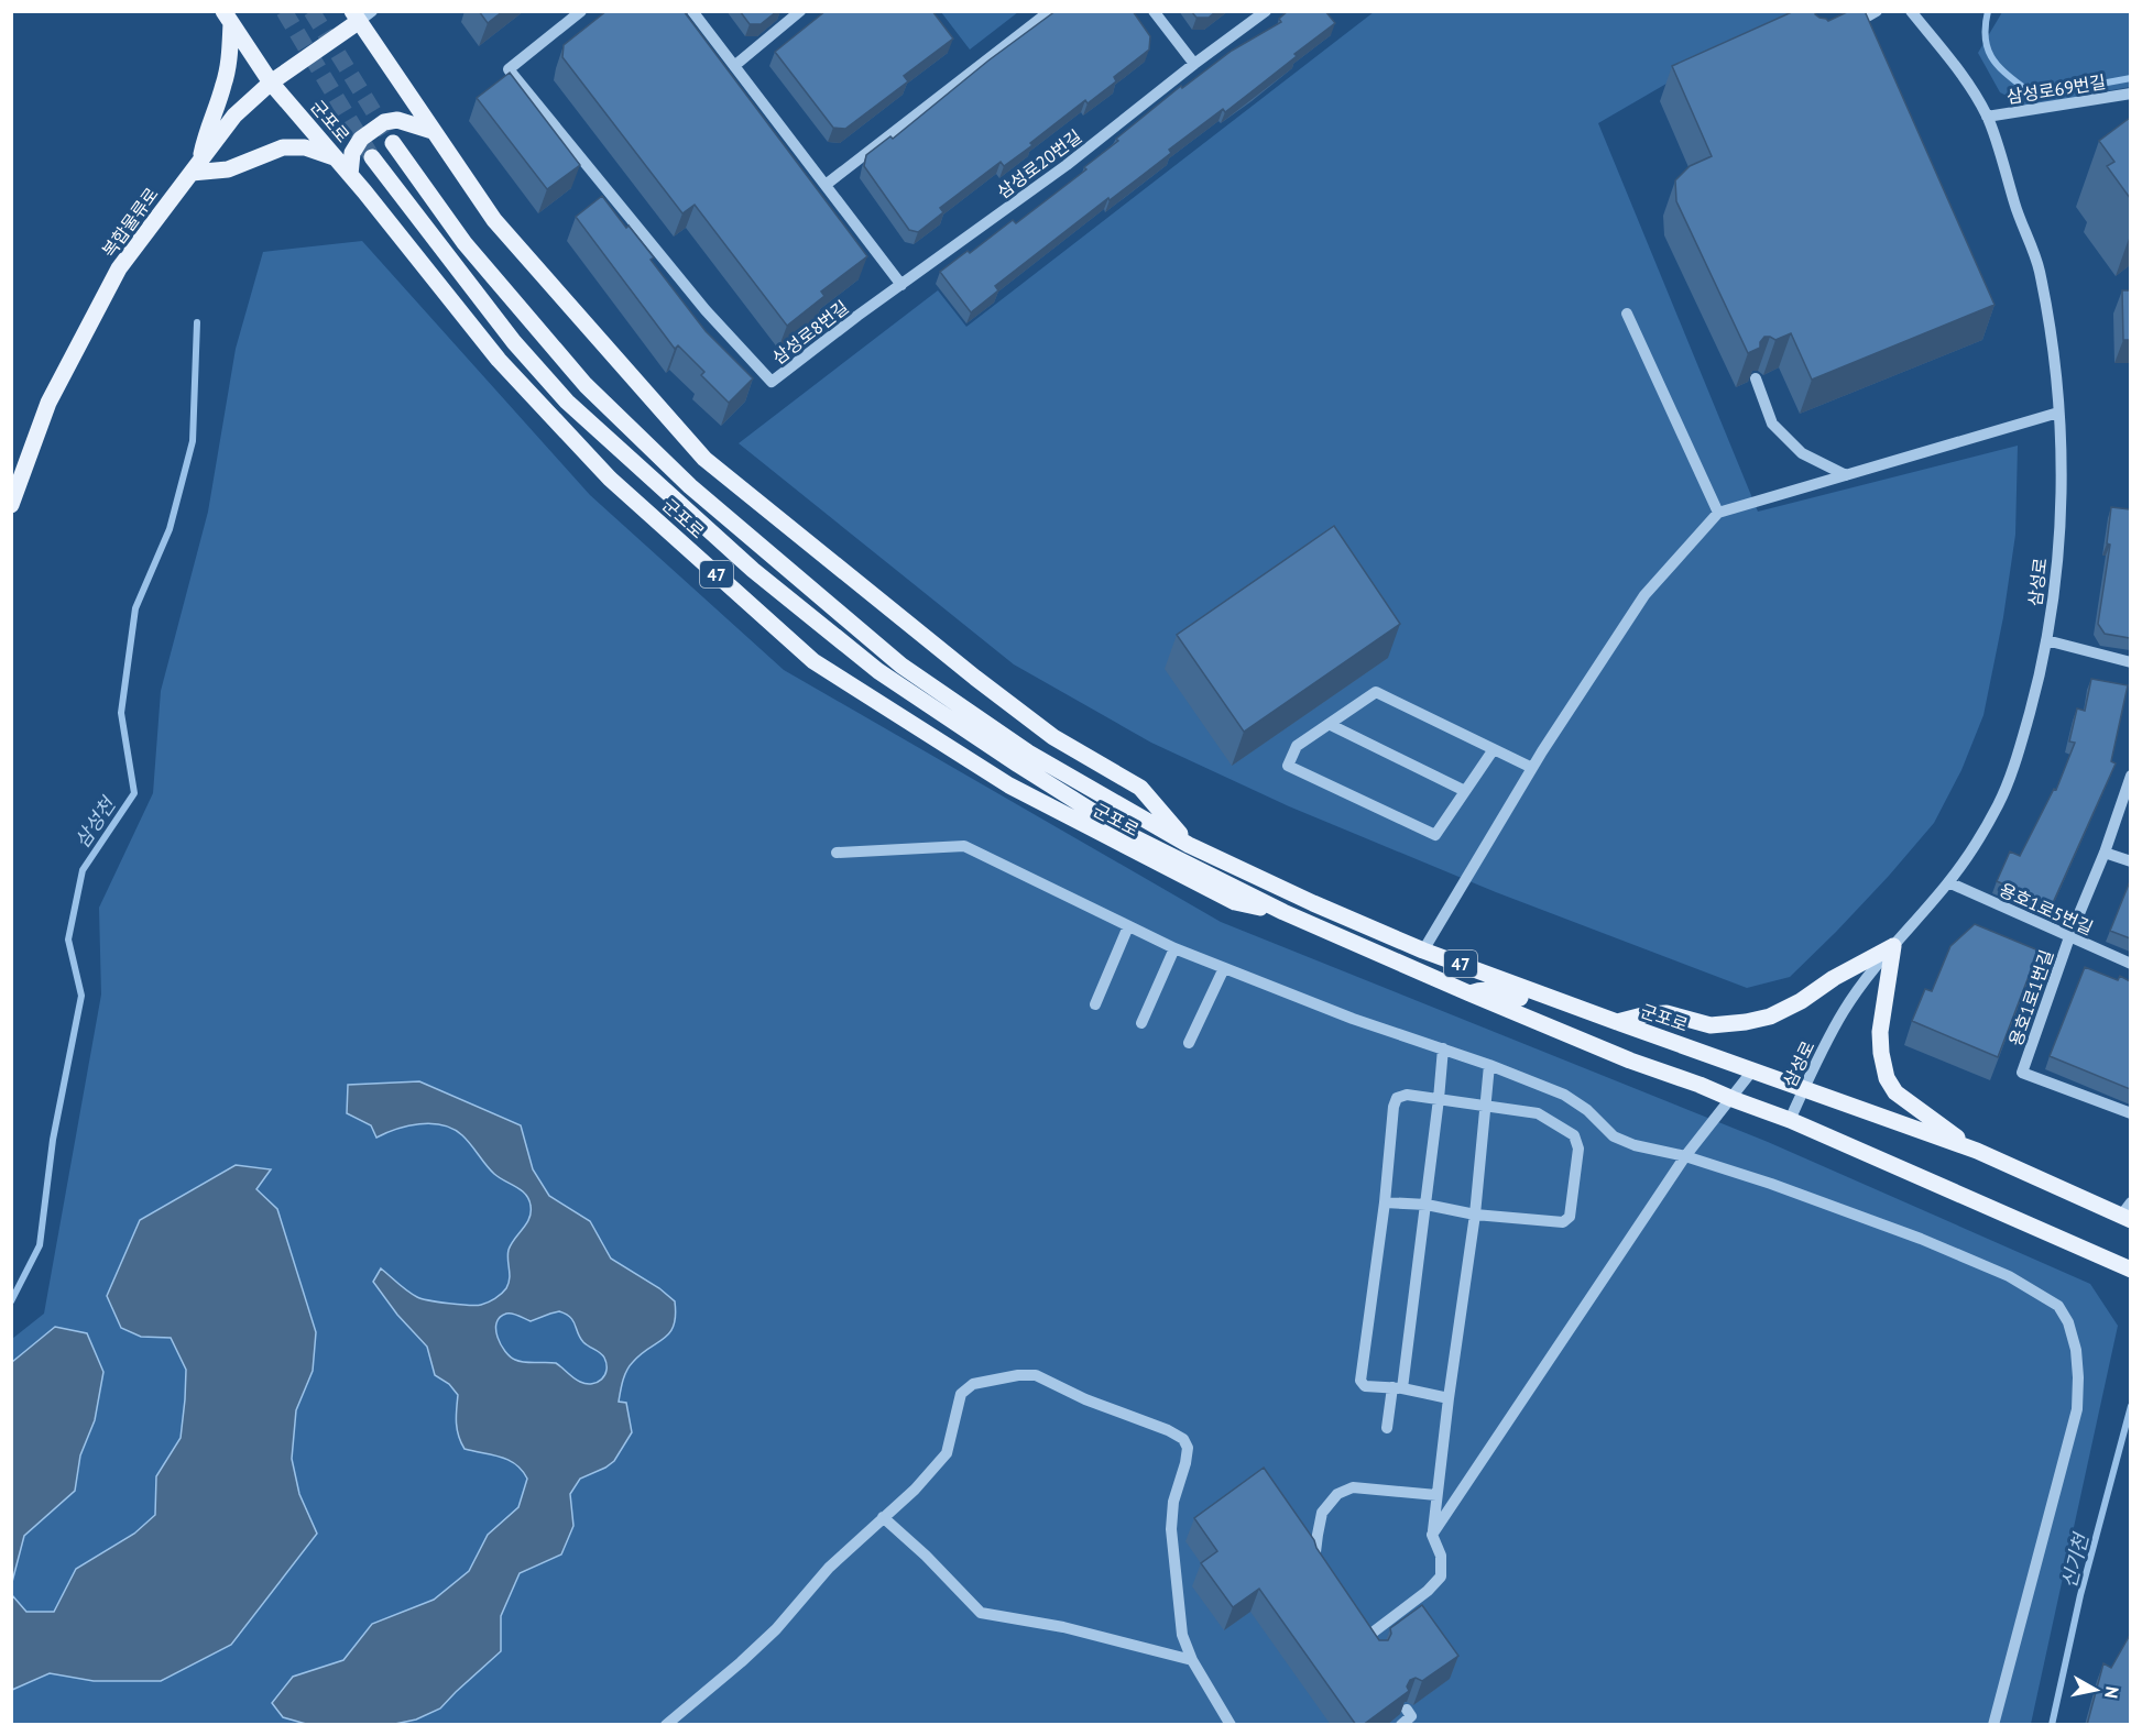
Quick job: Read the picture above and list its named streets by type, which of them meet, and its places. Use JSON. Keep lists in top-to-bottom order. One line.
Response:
{"streets":{"main road":["군포로","복합물류로","47"],"street":["삼성로69번길","삼성로20번길","삼성로8번길","삼성로","용호1로5번길","용호1로1번길"]},"crossings":[["삼성로69번길","삼성로"],["군포로","복합물류로"],["군포로","삼성로"],["삼성로20번길","삼성로8번길"],["삼성로","용호1로5번길"],["용호1로5번길","용호1로1번길"]],"water":["삼성천","신기천"],"north":"right"}
